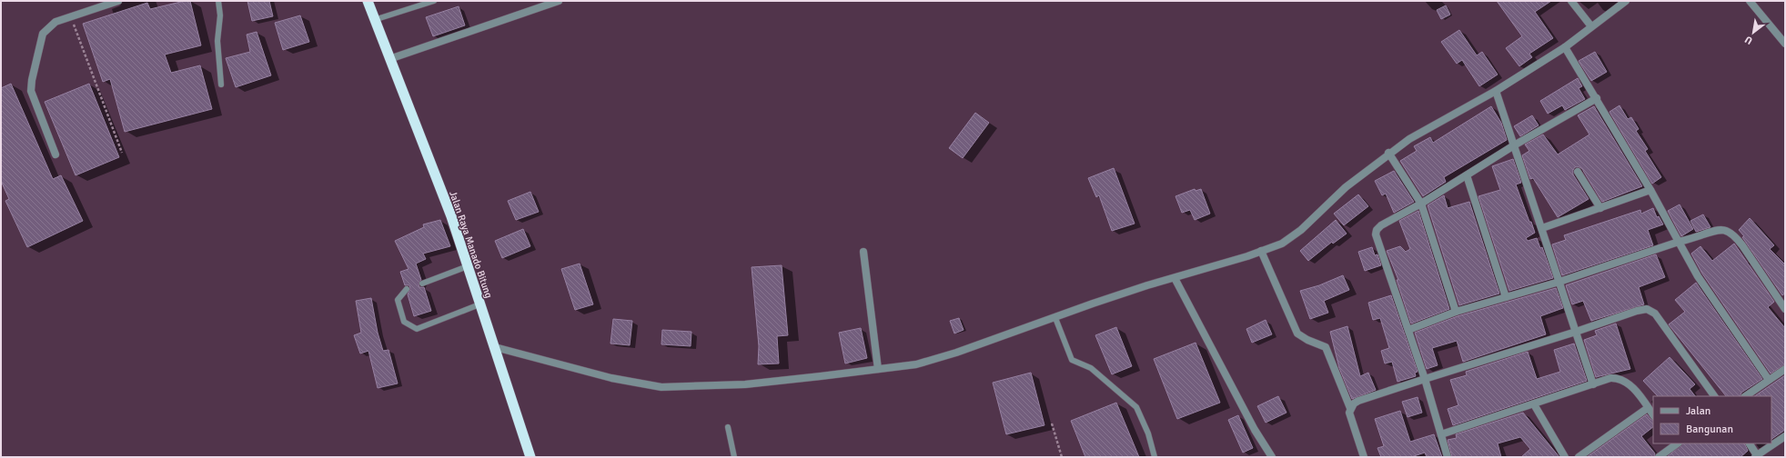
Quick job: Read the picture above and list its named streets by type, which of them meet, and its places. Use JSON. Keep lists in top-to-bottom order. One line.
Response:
{"streets":{"highway":["Jalan Raya Manado Bitung"]},"legend":["Jalan","Bangunan"],"north":"bottom left"}
